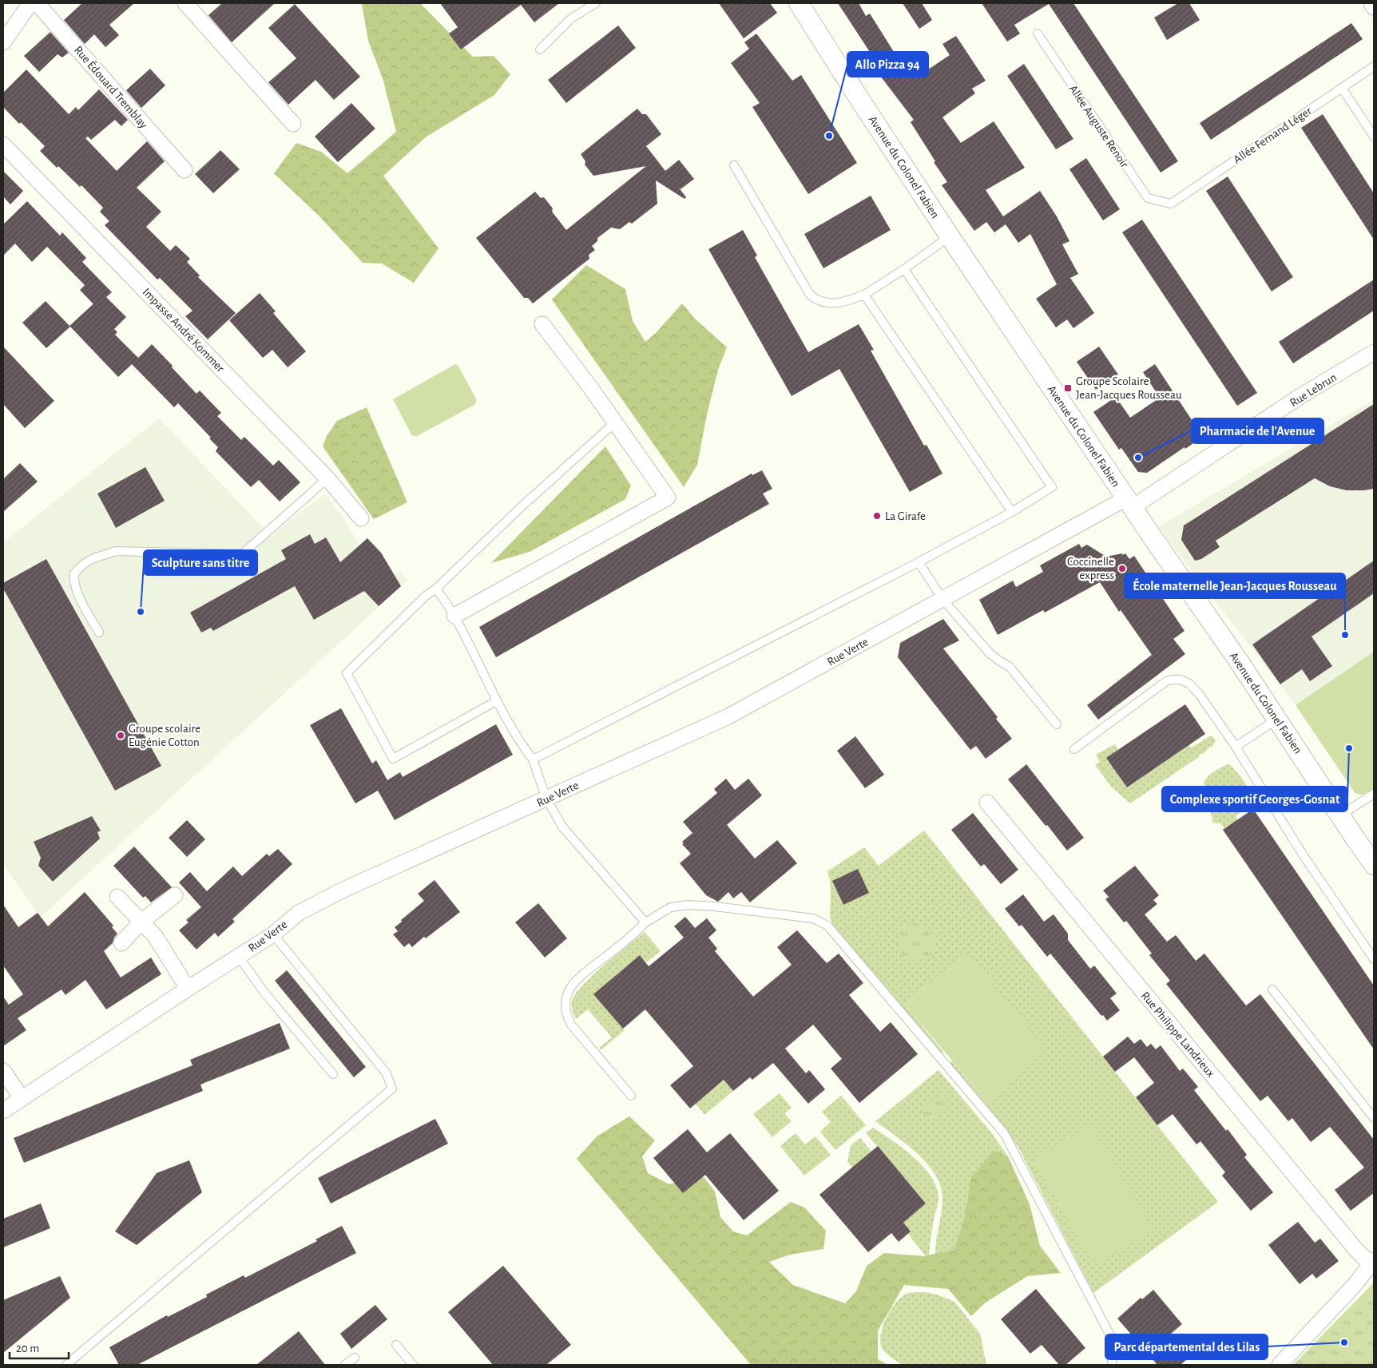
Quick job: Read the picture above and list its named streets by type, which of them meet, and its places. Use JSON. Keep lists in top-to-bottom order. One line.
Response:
{"streets":{"street":["Rue Édouard Tremblay","Avenue du Colonel Fabien","Impasse André Kommer","Rue Lebrun","Rue Verte","Rue Philippe Landrieux"],"lane":["Allée Auguste Renoir","Allée Fernand Léger"]},"crossings":[["Allée Auguste Renoir","Allée Fernand Léger"],["Avenue du Colonel Fabien","Rue Lebrun"],["Avenue du Colonel Fabien","Rue Verte"],["Rue Lebrun","Rue Verte"]],"places":{"other":["Allo Pizza 94","Pharmacie de l'Avenue","La Girafe","Coccinelle express","Sculpture sans titre","École maternelle Jean-Jacques Rousseau","Groupe scolaire Eugénie Cotton","Complexe sportif Georges-Gosnat","Parc départemental des Lilas"],"transit":["Groupe Scolaire Jean-Jacques Rousseau"]},"scale_bar":"20 m"}
